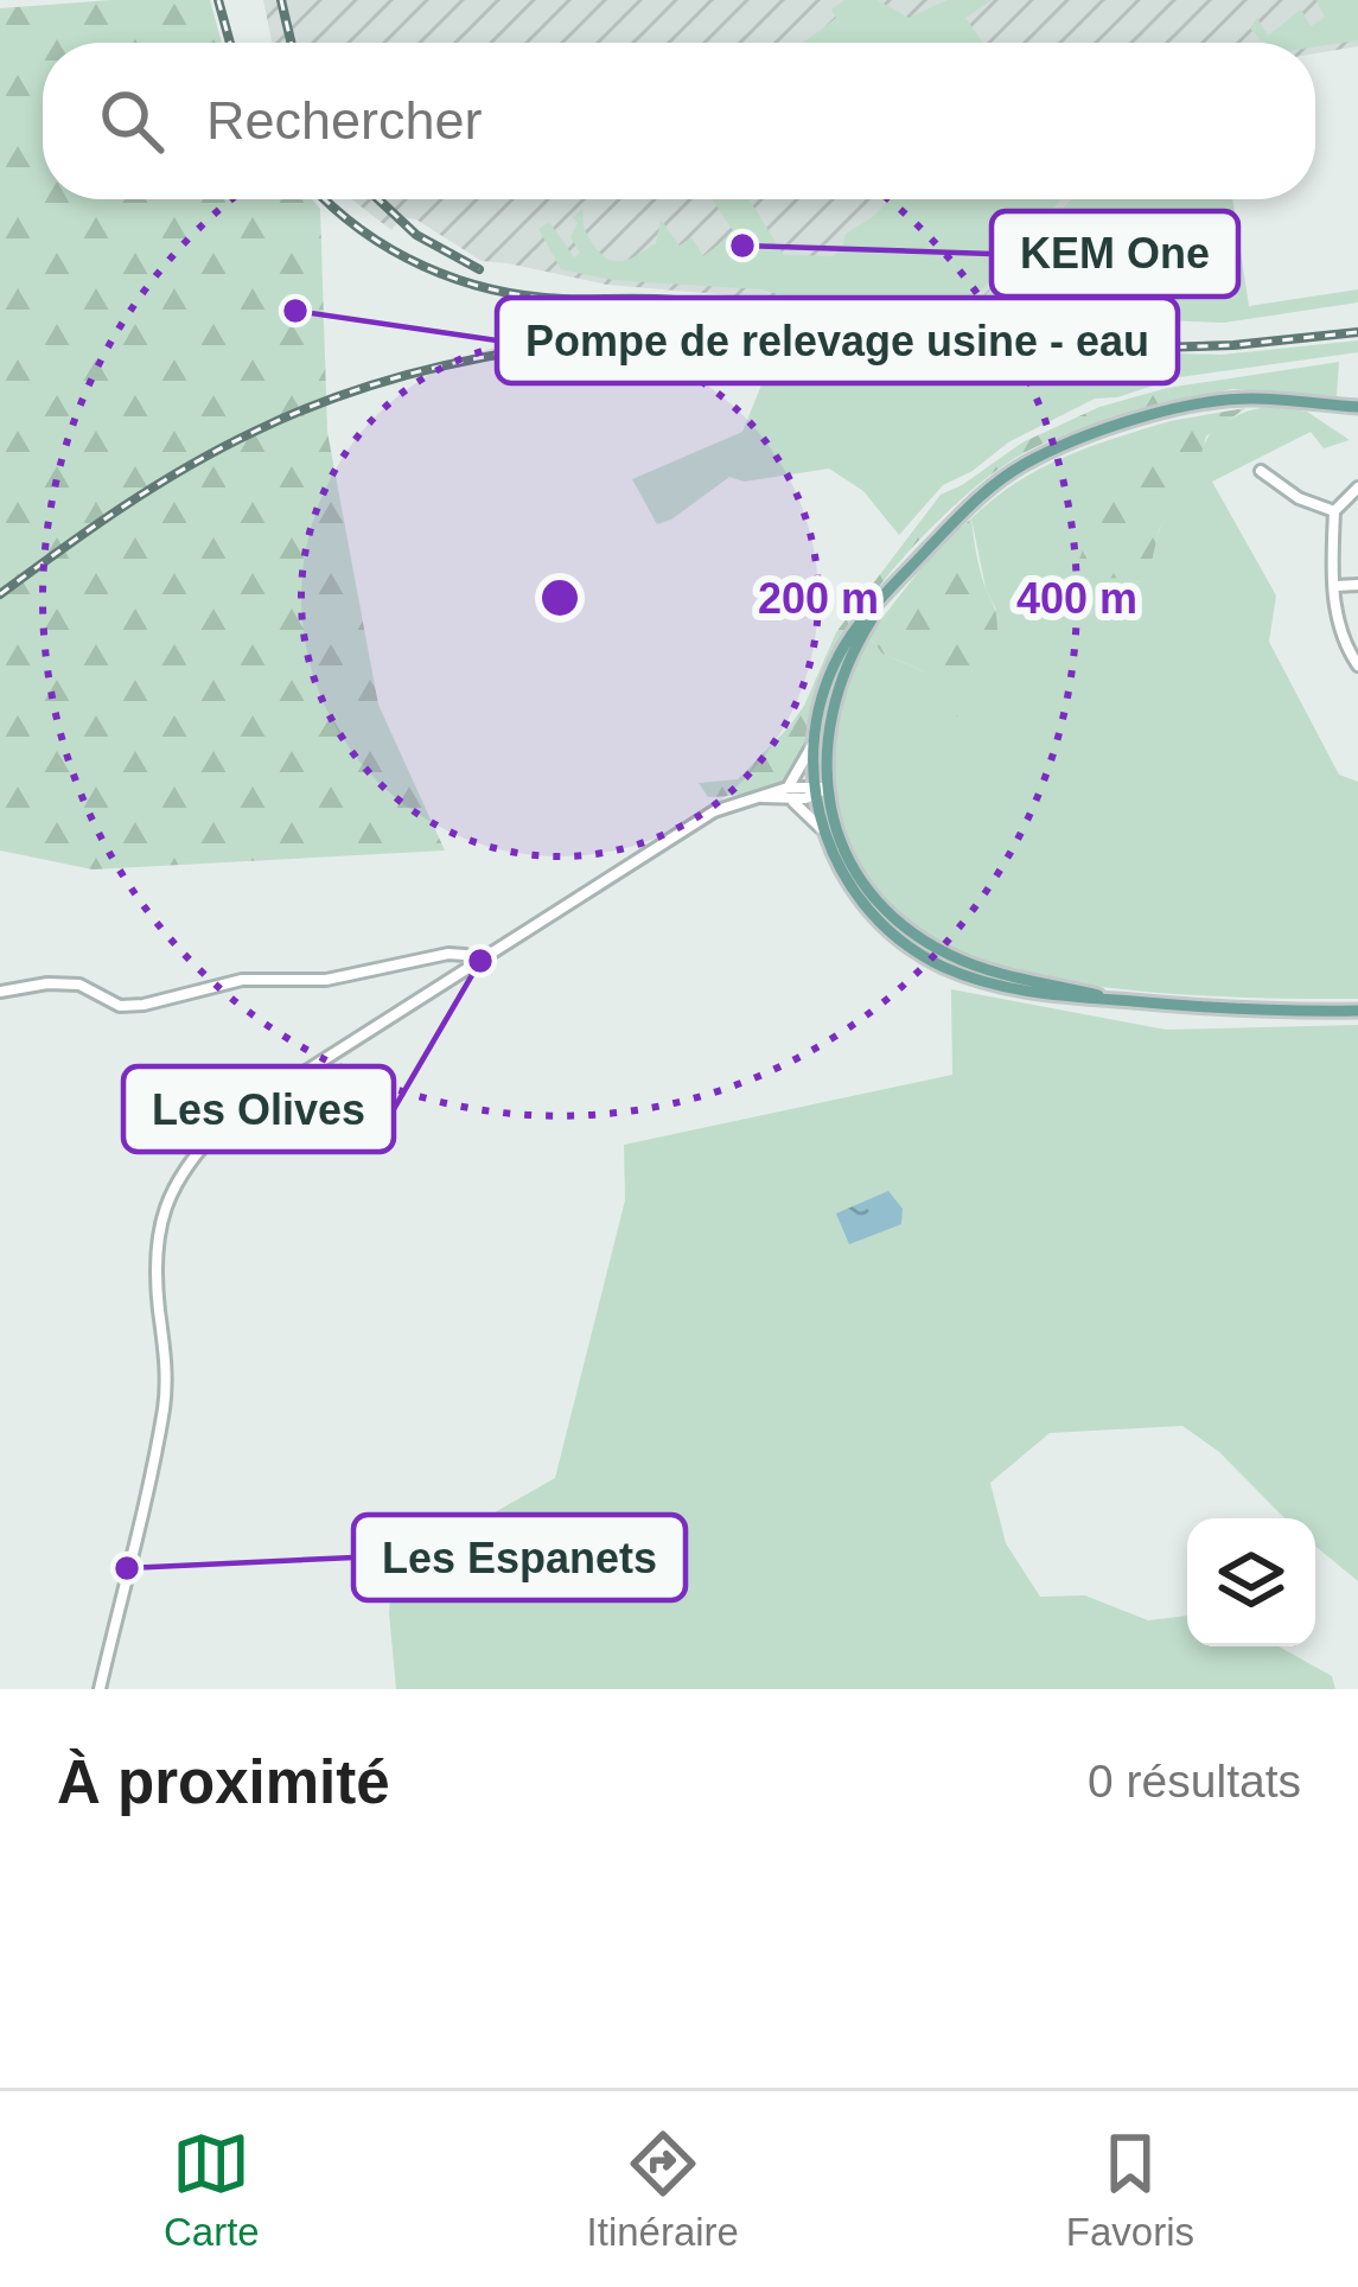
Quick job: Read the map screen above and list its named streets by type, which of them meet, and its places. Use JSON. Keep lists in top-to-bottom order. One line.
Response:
{"places":["KEM One","Pompe de relevage usine - eau","Les Olives","Les Espanets"],"page":{"search":"Rechercher","heading":["À proximité","0 résultats"],"nav":["Carte","Itinéraire","Favoris"]},"rings":["200 m","400 m"]}
